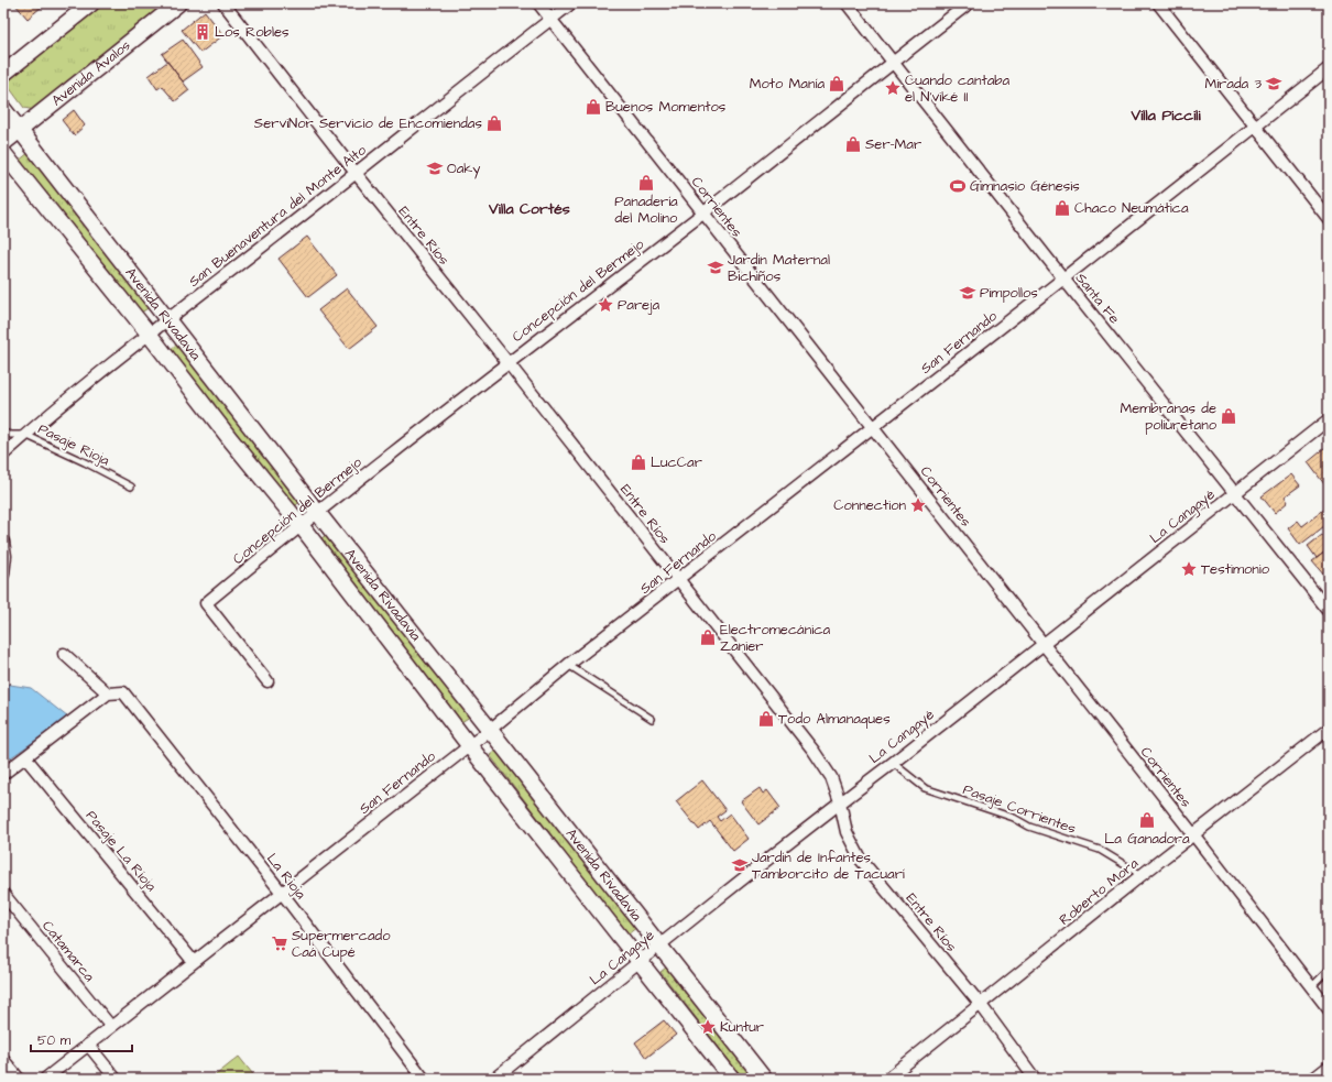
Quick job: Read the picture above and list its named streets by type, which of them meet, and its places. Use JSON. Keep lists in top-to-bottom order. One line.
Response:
{"streets":{"street":["Avenida Ávalos","Corrientes","San Buenaventura del Monte Alto","Entre Ríos","Concepción del Bermejo","Santa Fe","Avenida Rivadavia","San Fernando","La Cangayé","Pasaje La Rioja","La Rioja","Roberto Mora","Catamarca"],"lane":["Pasaje Rioja","Pasaje Corrientes"]},"crossings":[["Avenida Ávalos","Avenida Rivadavia"],["Corrientes","San Buenaventura del Monte Alto"],["Corrientes","Concepción del Bermejo"],["Corrientes","San Fernando"],["Corrientes","La Cangayé"],["Corrientes","Roberto Mora"],["San Buenaventura del Monte Alto","Entre Ríos"],["San Buenaventura del Monte Alto","Avenida Rivadavia"],["San Buenaventura del Monte Alto","Pasaje Rioja"],["Entre Ríos","Concepción del Bermejo"],["Entre Ríos","San Fernando"],["Entre Ríos","La Cangayé"],["Entre Ríos","Roberto Mora"],["Concepción del Bermejo","Santa Fe"],["Concepción del Bermejo","Avenida Rivadavia"],["Santa Fe","San Fernando"],["Santa Fe","La Cangayé"],["Avenida Rivadavia","San Fernando"],["Avenida Rivadavia","La Cangayé"],["San Fernando","Pasaje La Rioja"],["San Fernando","La Rioja"],["San Fernando","Catamarca"],["La Cangayé","Pasaje Corrientes"],["Pasaje Corrientes","Roberto Mora"]],"districts":["Villa Piccili","Villa Cortés"],"places":{"building":["Los Robles"],"shop":["Moto Manía","Buenos Momentos","ServiNor Servicio de Encomiendas","Ser-Mar","Panadería del Molino","Chaco Neumática","Membranas de poliuretano","LucCar","Electromecánica Zanier","Todo Almanaques","La Ganadora"],"school or university":["Mirada 3","Oaky","Jardín Maternal Bichiños","Pimpollos","Jardín de Infantes Tamborcito de Tacuarí"],"place":["Cuando cantaba el N'viké II","Pareja","Connection","Testimonio","Kuntur"],"sports":["Gimnasio Génesis"],"supermarket":["Supermercado Caá Cupé"]},"scale_bar":"50 m"}
